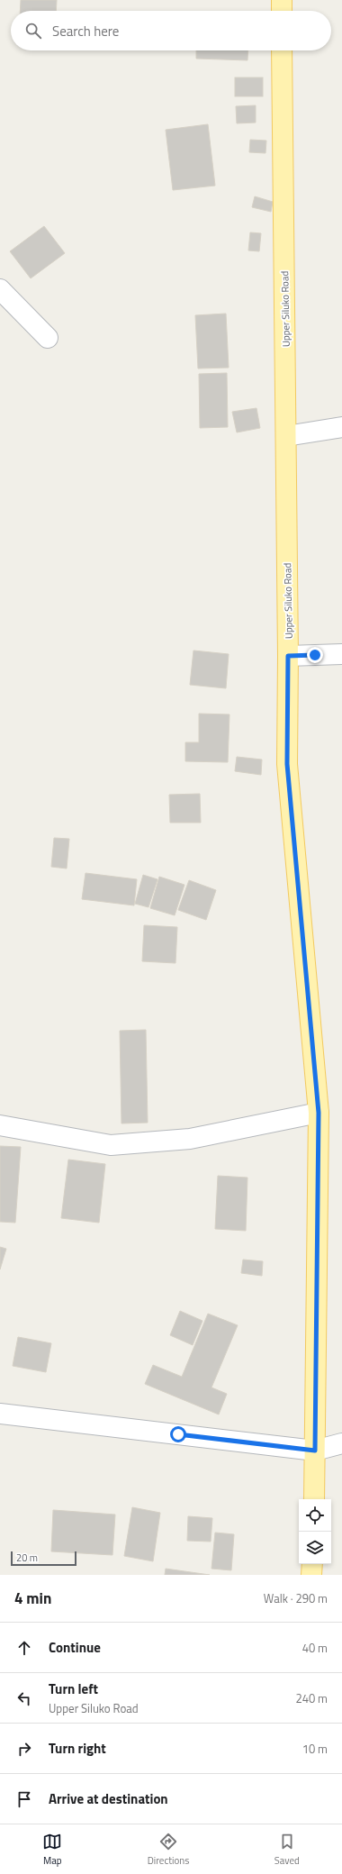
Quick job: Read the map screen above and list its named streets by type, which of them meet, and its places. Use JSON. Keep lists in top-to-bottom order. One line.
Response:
{"streets":{"main road":["Upper Siluko Road"]},"scale_bar":"20 m","page":{"search":"Search here","scale":"20 m","heading":["4 min","Walk · 290 m"],"list":[["Continue","40 m"],["Turn left","Upper Siluko Road","240 m"],["Turn right","10 m"],"Arrive at destination"],"nav":["Map","Directions","Saved"]}}
